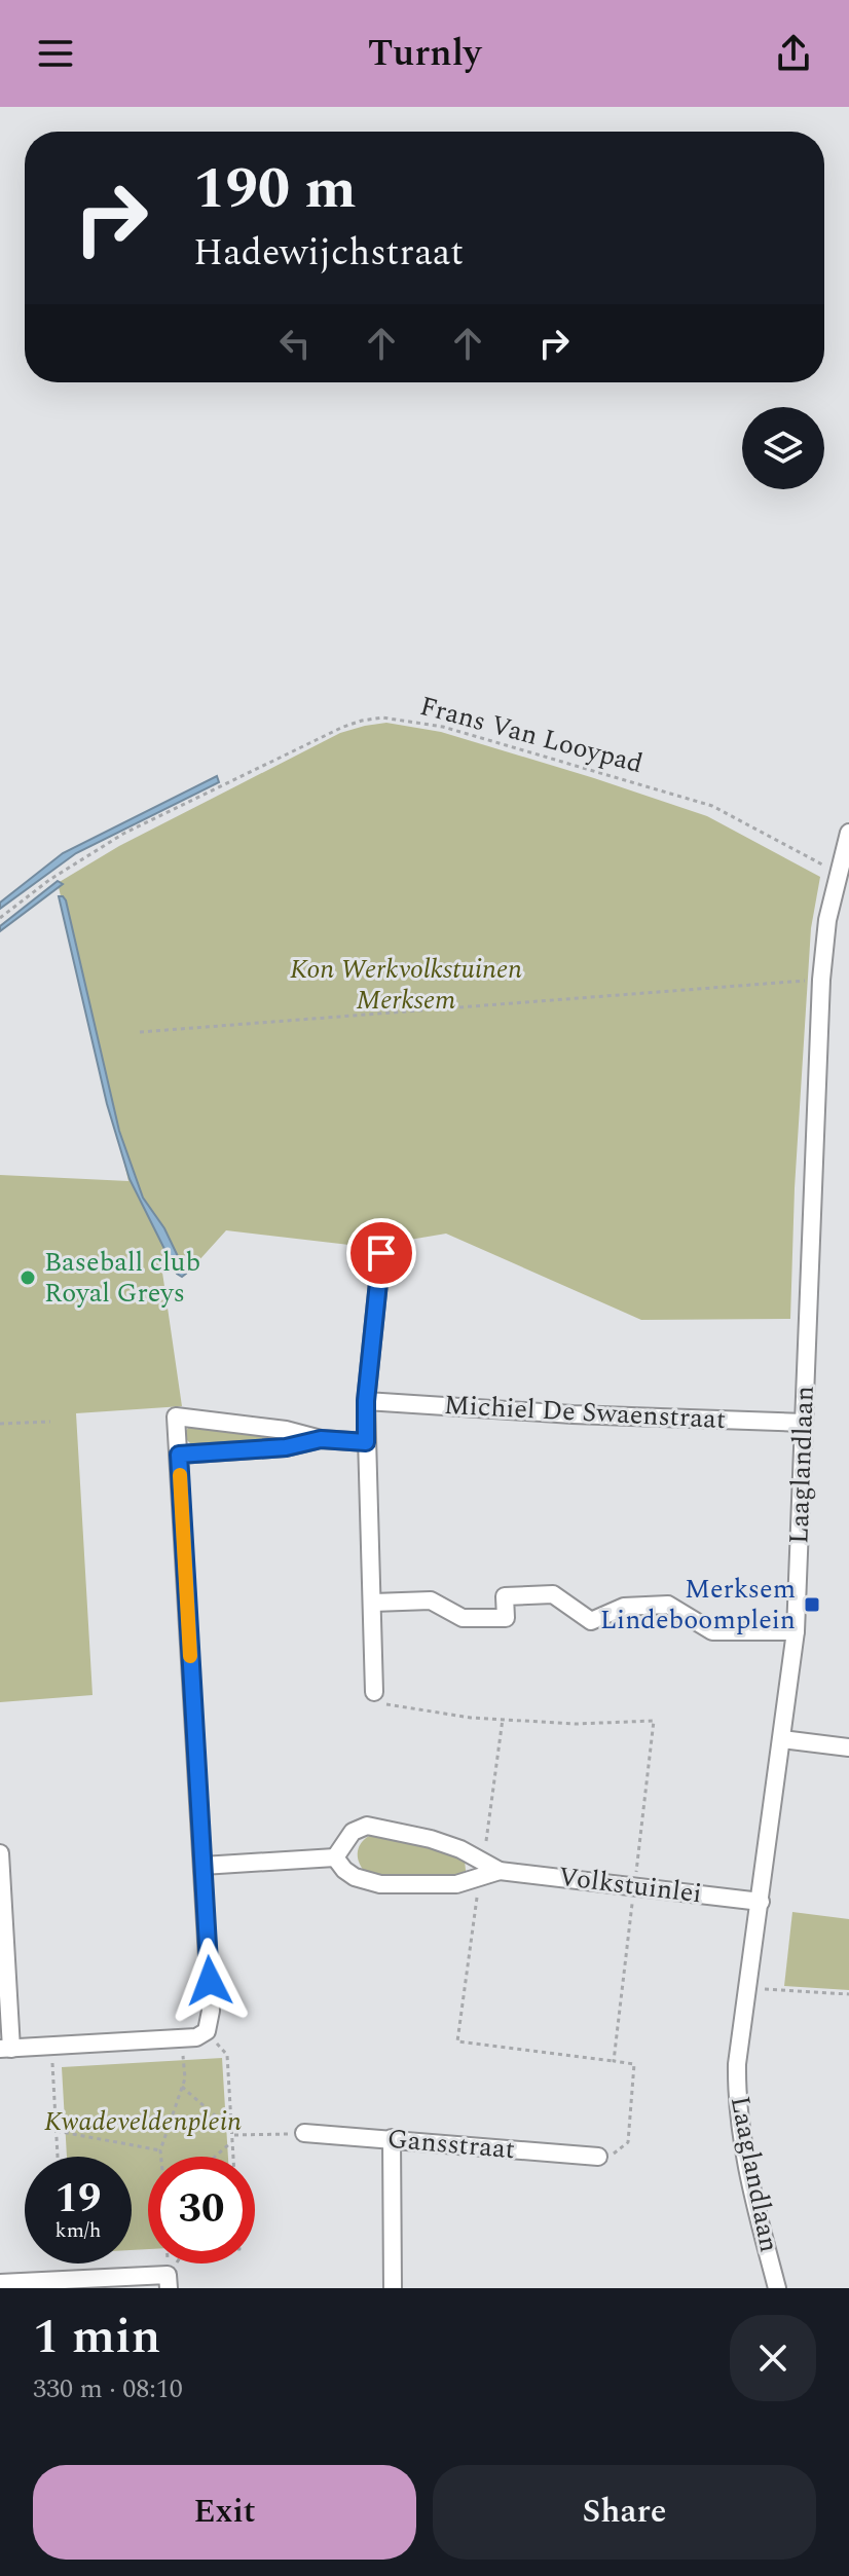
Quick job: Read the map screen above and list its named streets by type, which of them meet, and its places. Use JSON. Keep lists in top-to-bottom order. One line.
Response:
{"streets":{"street":["Michiel De Swaenstraat","Laaglandlaan","Volkstuinlei","Gansstraat"],"path":["Frans Van Looypad"]},"crossings":[["Frans Van Looypad","Laaglandlaan"],["Michiel De Swaenstraat","Laaglandlaan"],["Laaglandlaan","Volkstuinlei"]],"parks":["Kon Werkvolkstuinen Merksem","Kwadeveldenplein"],"places":{"other":["Baseball club Royal Greys"],"transit":["Merksem Lindeboomplein"]},"page":{"header":"Turnly","turn":["190 m","Hadewijchstraat"],"speed":"19 km/h","limit":"30","heading":["1 min","330 m · 08:10"],"buttons":["Exit","Share"]}}
